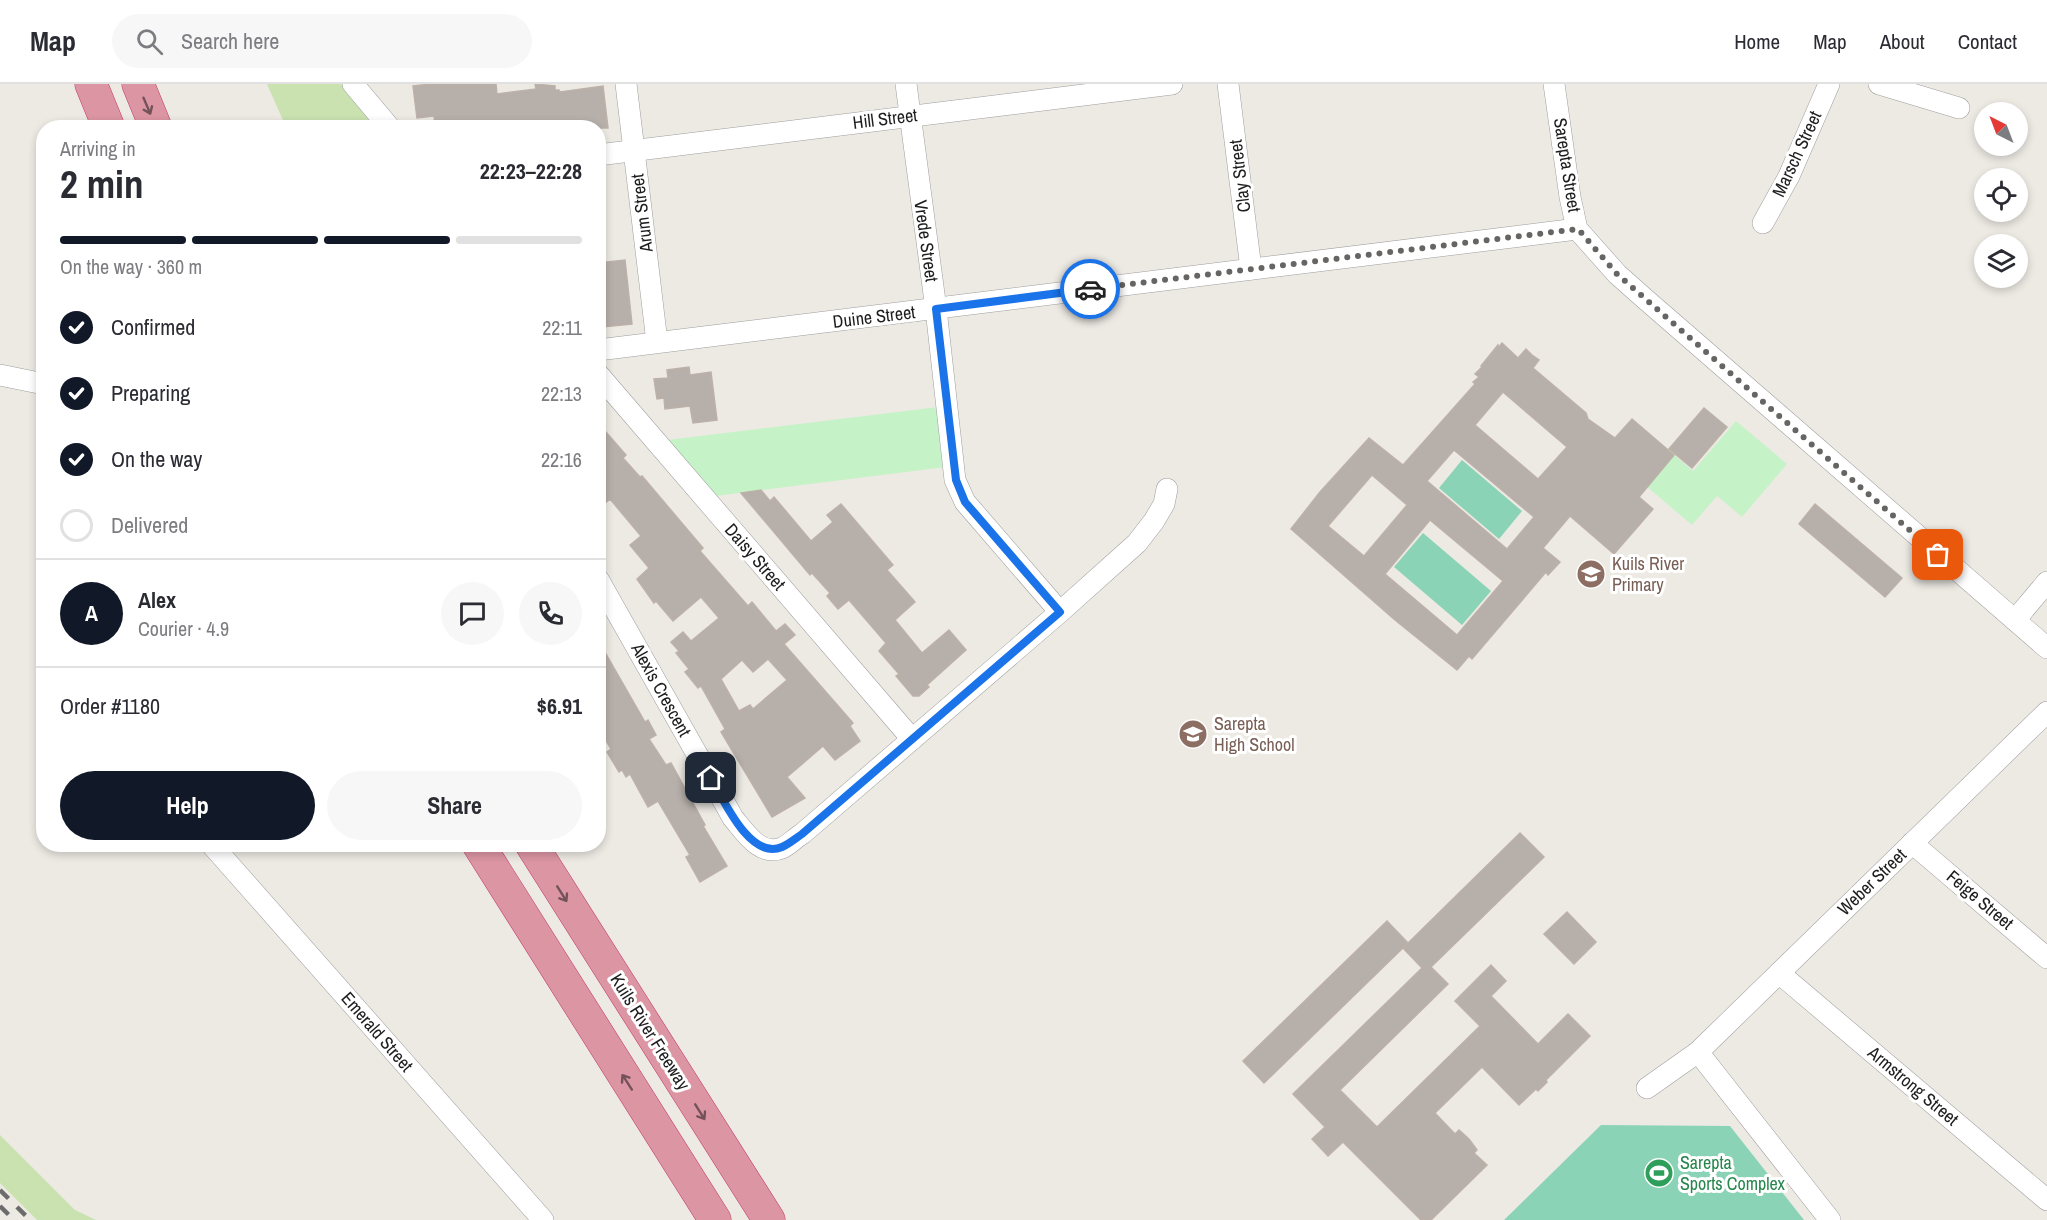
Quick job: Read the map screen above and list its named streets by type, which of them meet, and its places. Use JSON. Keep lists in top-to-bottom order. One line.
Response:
{"streets":{"highway":["Kuils River Freeway"],"street":["Hill Street","Marsch Street","Sarepta Street","Clay Street","Arum Street","Vrede Street","Duine Street","Daisy Street","Alexis Crescent","Weber Street","Feige Street","Emerald Street","Armstrong Street"]},"crossings":[["Hill Street","Arum Street"],["Hill Street","Vrede Street"],["Sarepta Street","Duine Street"],["Clay Street","Duine Street"],["Arum Street","Duine Street"],["Vrede Street","Duine Street"],["Vrede Street","Alexis Crescent"],["Daisy Street","Alexis Crescent"],["Weber Street","Feige Street"],["Weber Street","Armstrong Street"]],"places":{"school or university":["Kuils River Primary","Sarepta High School"],"sports":["Sarepta Sports Complex"]},"north":"top left","page":{"header":"Map","search":"Search here","nav":["Home","Map","About","Contact"],"heading":["2 min","Arriving in","22:23–22:28"],"panel":["Alex","Courier · 4.9","Order #1180","$6.91"],"bar":"On the way · 360 m","list":[["Confirmed","22:11"],["Preparing","22:13"],["On the way","22:16"],"Delivered"],"round":"A","buttons":["Help","Share"]}}
